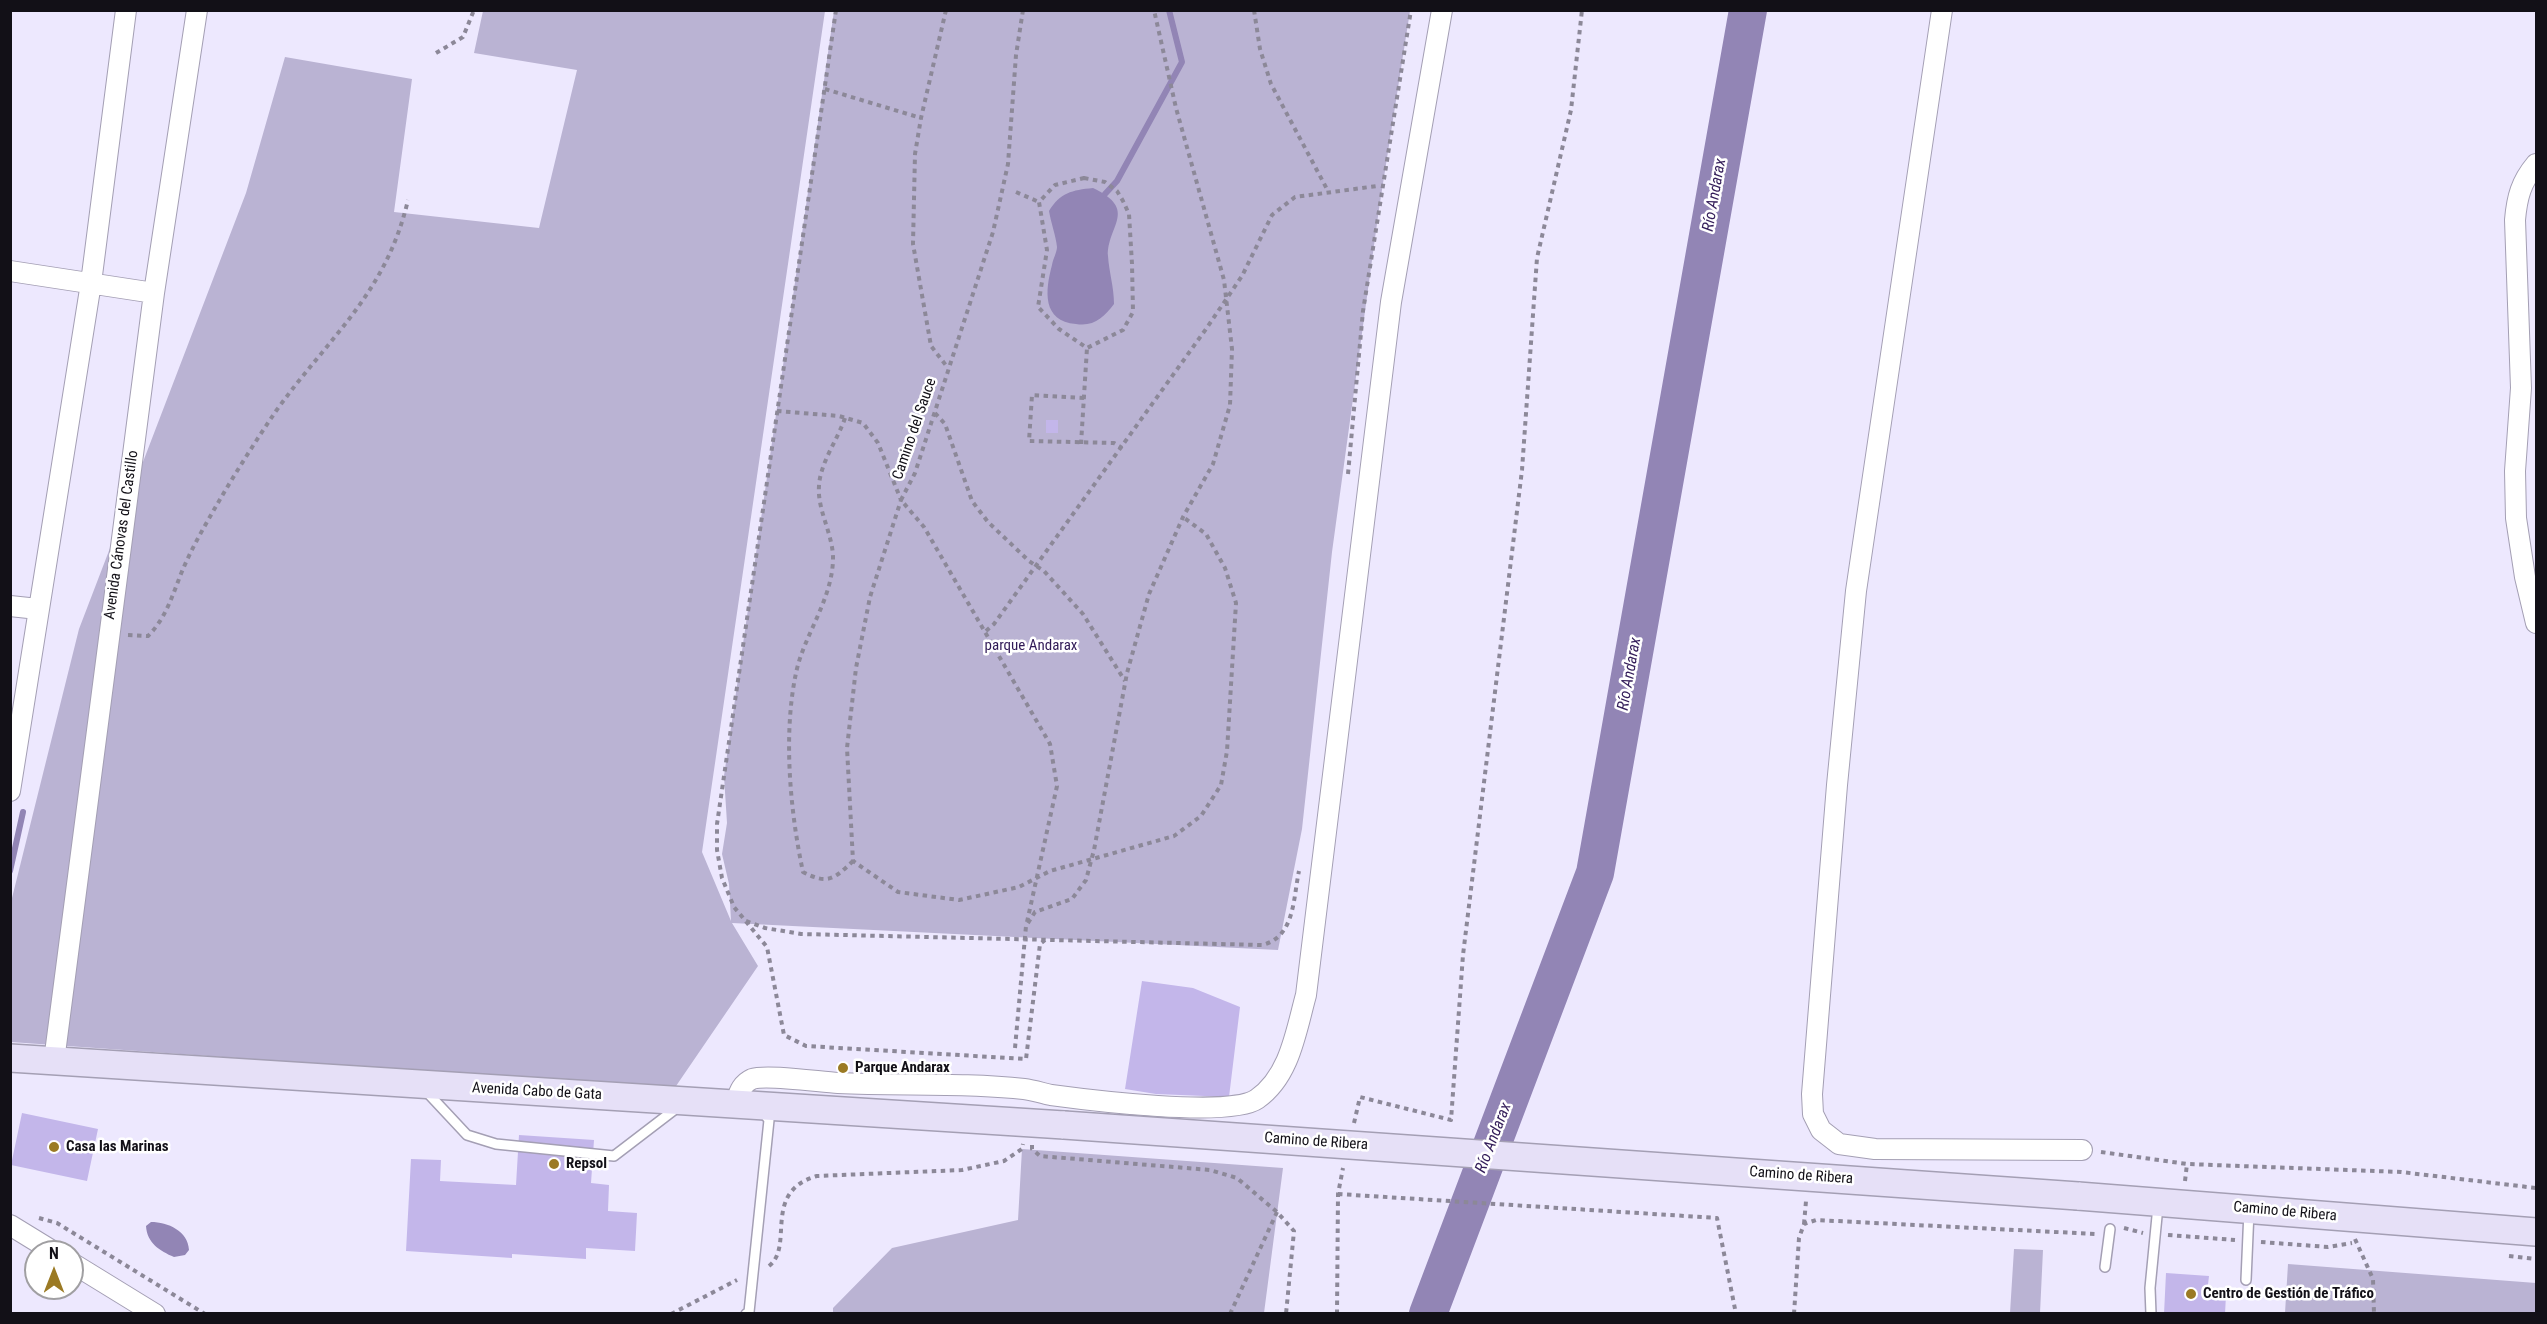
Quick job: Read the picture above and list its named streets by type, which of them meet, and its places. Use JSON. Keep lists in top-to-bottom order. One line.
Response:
{"streets":{"main road":["Avenida Cabo de Gata","Camino de Ribera"],"street":["Avenida Cánovas del Castillo"],"path":["Camino del Sauce"]},"crossings":[["Avenida Cánovas del Castillo","Avenida Cabo de Gata"],["Avenida Cabo de Gata","Camino de Ribera"]],"water":["Río Andarax"],"parks":["parque Andarax"],"places":["Parque Andarax","Casa las Marinas","Repsol","Centro de Gestión de Tráfico"],"north":"top"}
